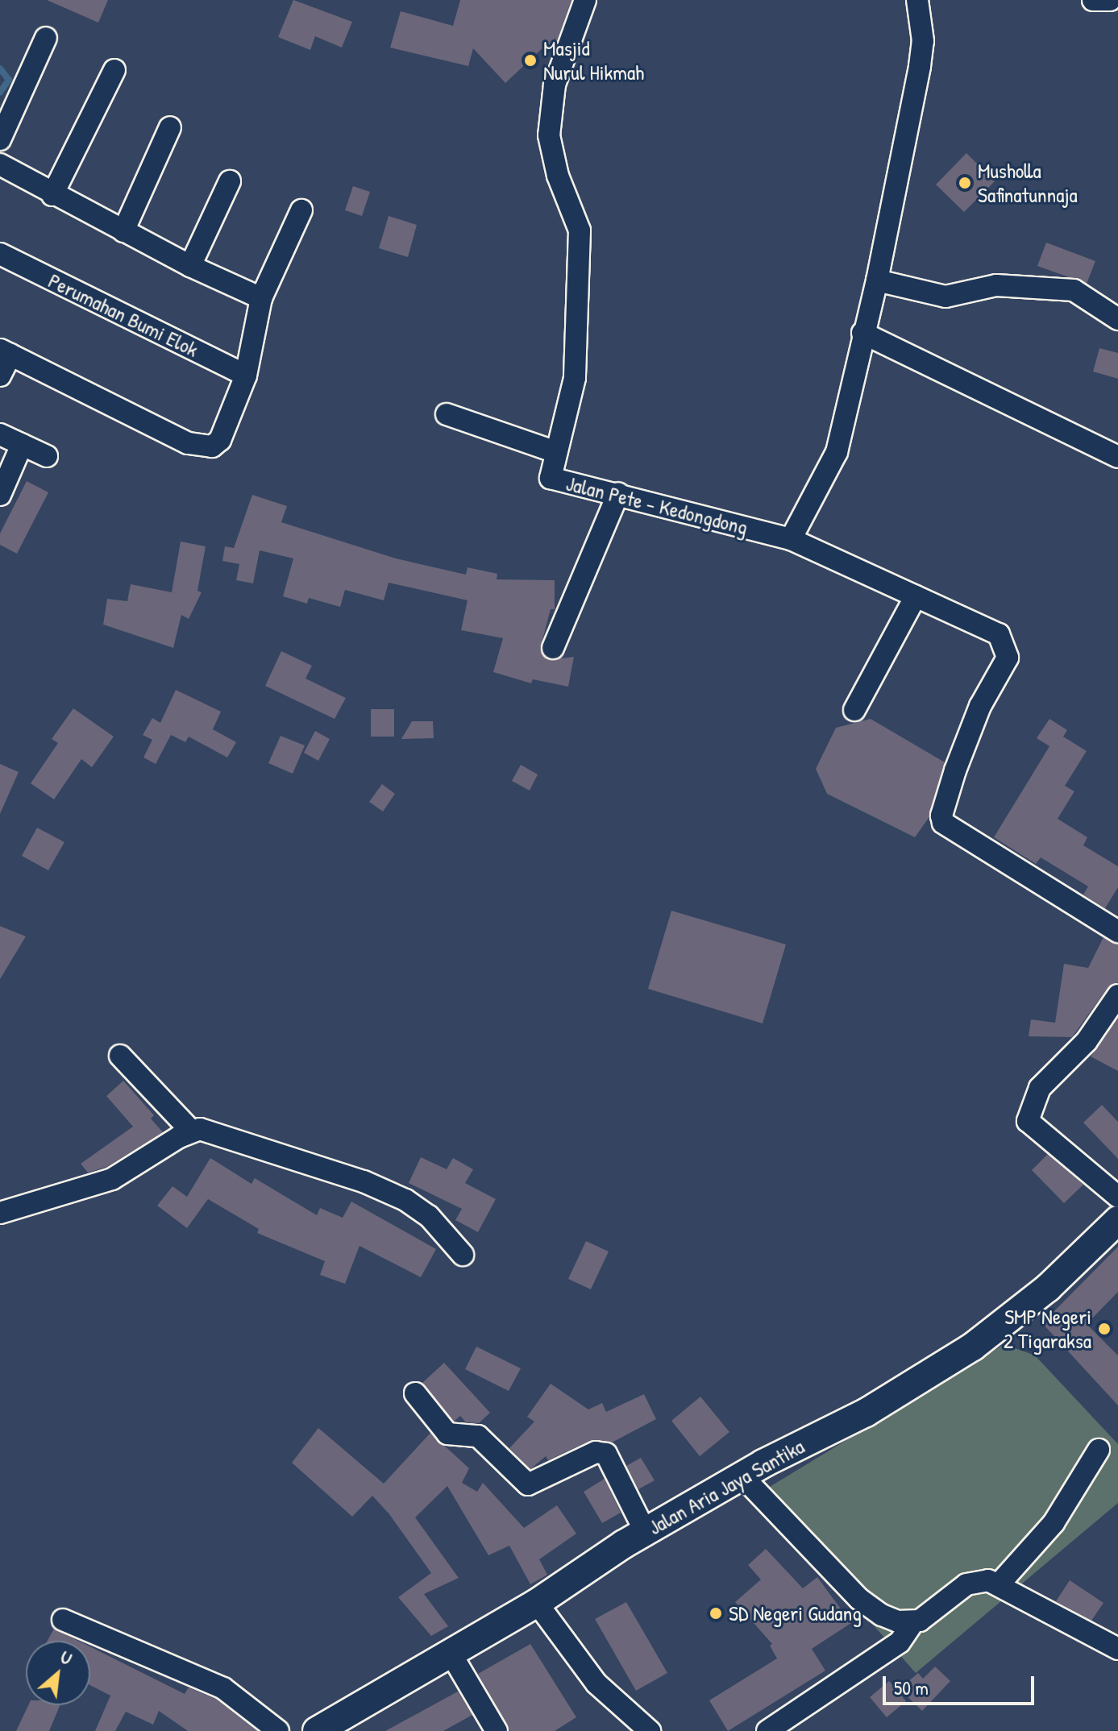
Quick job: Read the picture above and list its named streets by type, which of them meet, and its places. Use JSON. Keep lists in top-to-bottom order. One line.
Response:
{"streets":{"street":["Perumahan Bumi Elok","Jalan Pete - Kedongdong","Jalan Aria Jaya Santika"]},"places":["Masjid Nurul Hikmah","Musholla Safinatunnaja","SMP Negeri 2 Tigaraksa","SD Negeri Gudang"],"scale_bar":"50 m","north":"top right"}
